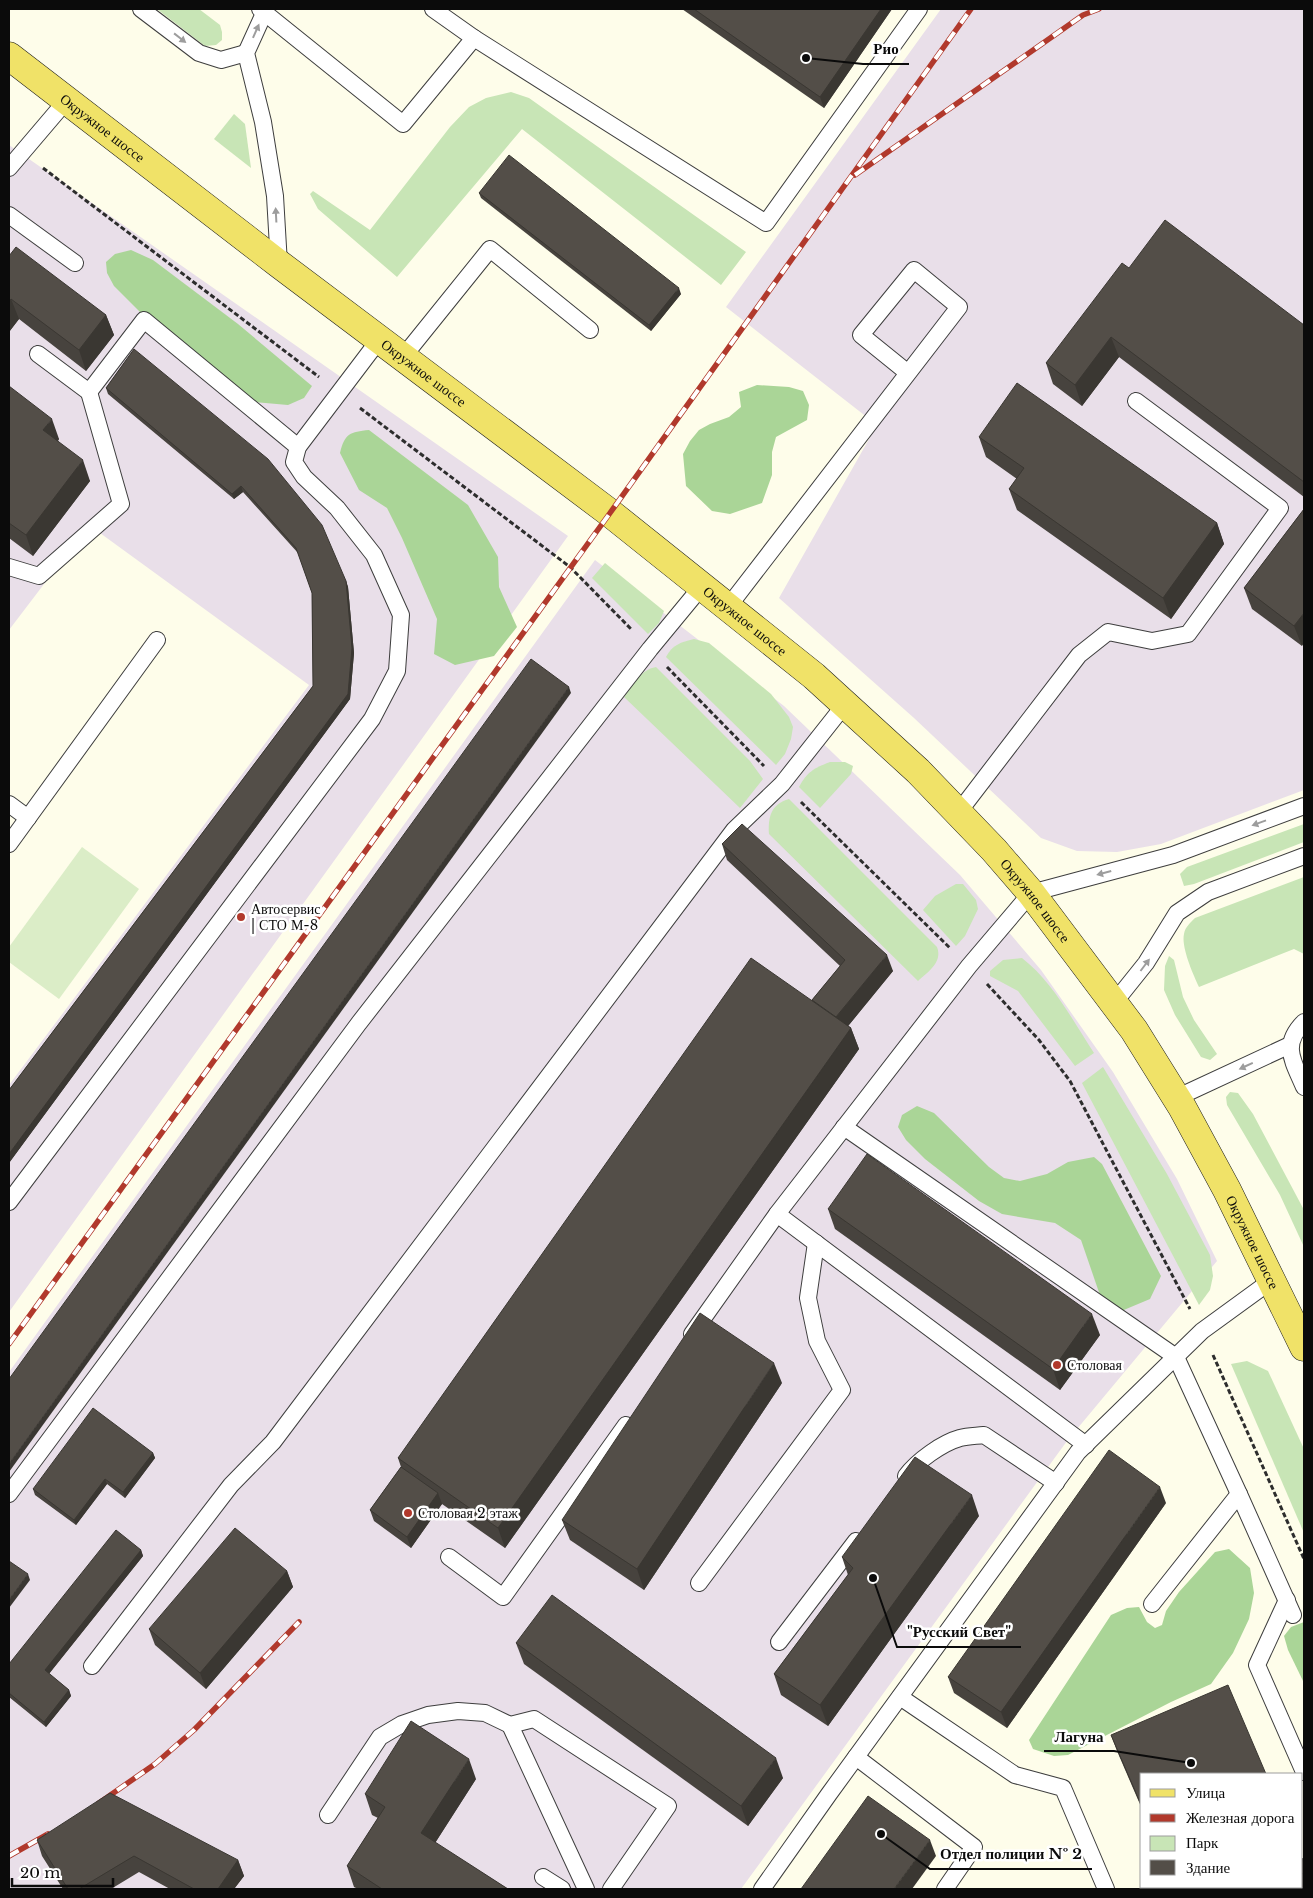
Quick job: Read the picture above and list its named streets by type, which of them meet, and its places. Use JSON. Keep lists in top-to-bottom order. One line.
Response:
{"streets":{"main road":["Окружное шоссе"]},"places":["Рио","Автосервис | СТО М-8","Столовая","Столовая 2 этаж","\"Русский Свет\"","Лагуна","Отдел полиции № 2"],"legend":["Улица","Железная дорога","Парк","Здание"],"scale_bar":"20 m"}
